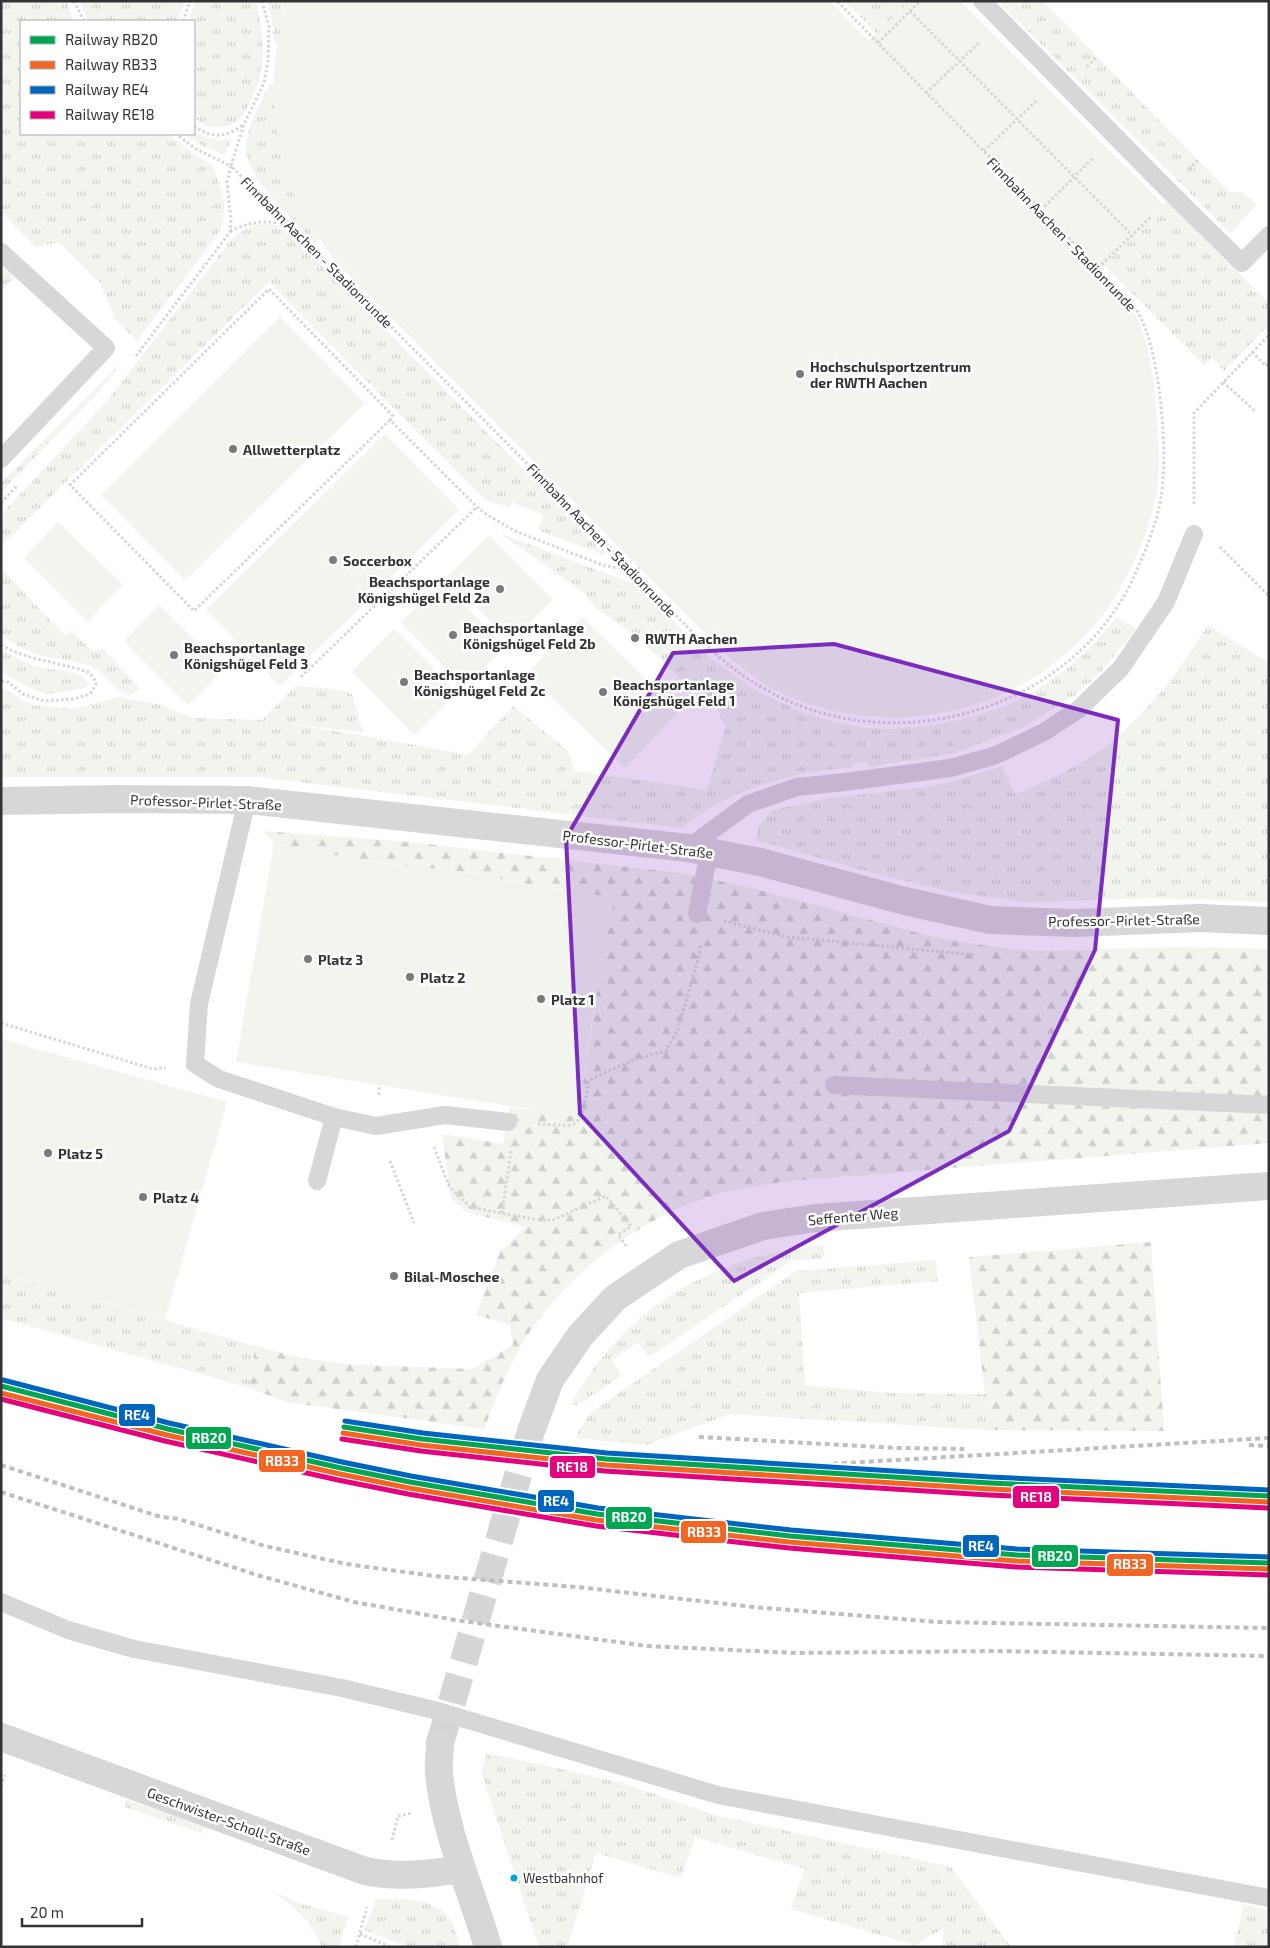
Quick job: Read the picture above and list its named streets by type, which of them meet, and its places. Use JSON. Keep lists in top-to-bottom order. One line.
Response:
{"streets":{"street":["Professor-Pirlet-Straße","Seffenter Weg","Geschwister-Scholl-Straße"],"path":["Finnbahn Aachen - Stadionrunde"]},"places":["Hochschulsportzentrum der RWTH Aachen","Allwetterplatz","Soccerbox","Beachsportanlage Königshügel Feld 2a","Beachsportanlage Königshügel Feld 2b","RWTH Aachen","Beachsportanlage Königshügel Feld 3","Beachsportanlage Königshügel Feld 2c","Beachsportanlage Königshügel Feld 1","Platz 3","Platz 2","Platz 1","Platz 5","Platz 4","Bilal-Moschee","Westbahnhof"],"lines":["rail line RE4","rail line RB20","rail line RB33","rail line RE18"],"legend":["Railway RB20","Railway RB33","Railway RE4","Railway RE18"],"scale_bar":"20 m"}
